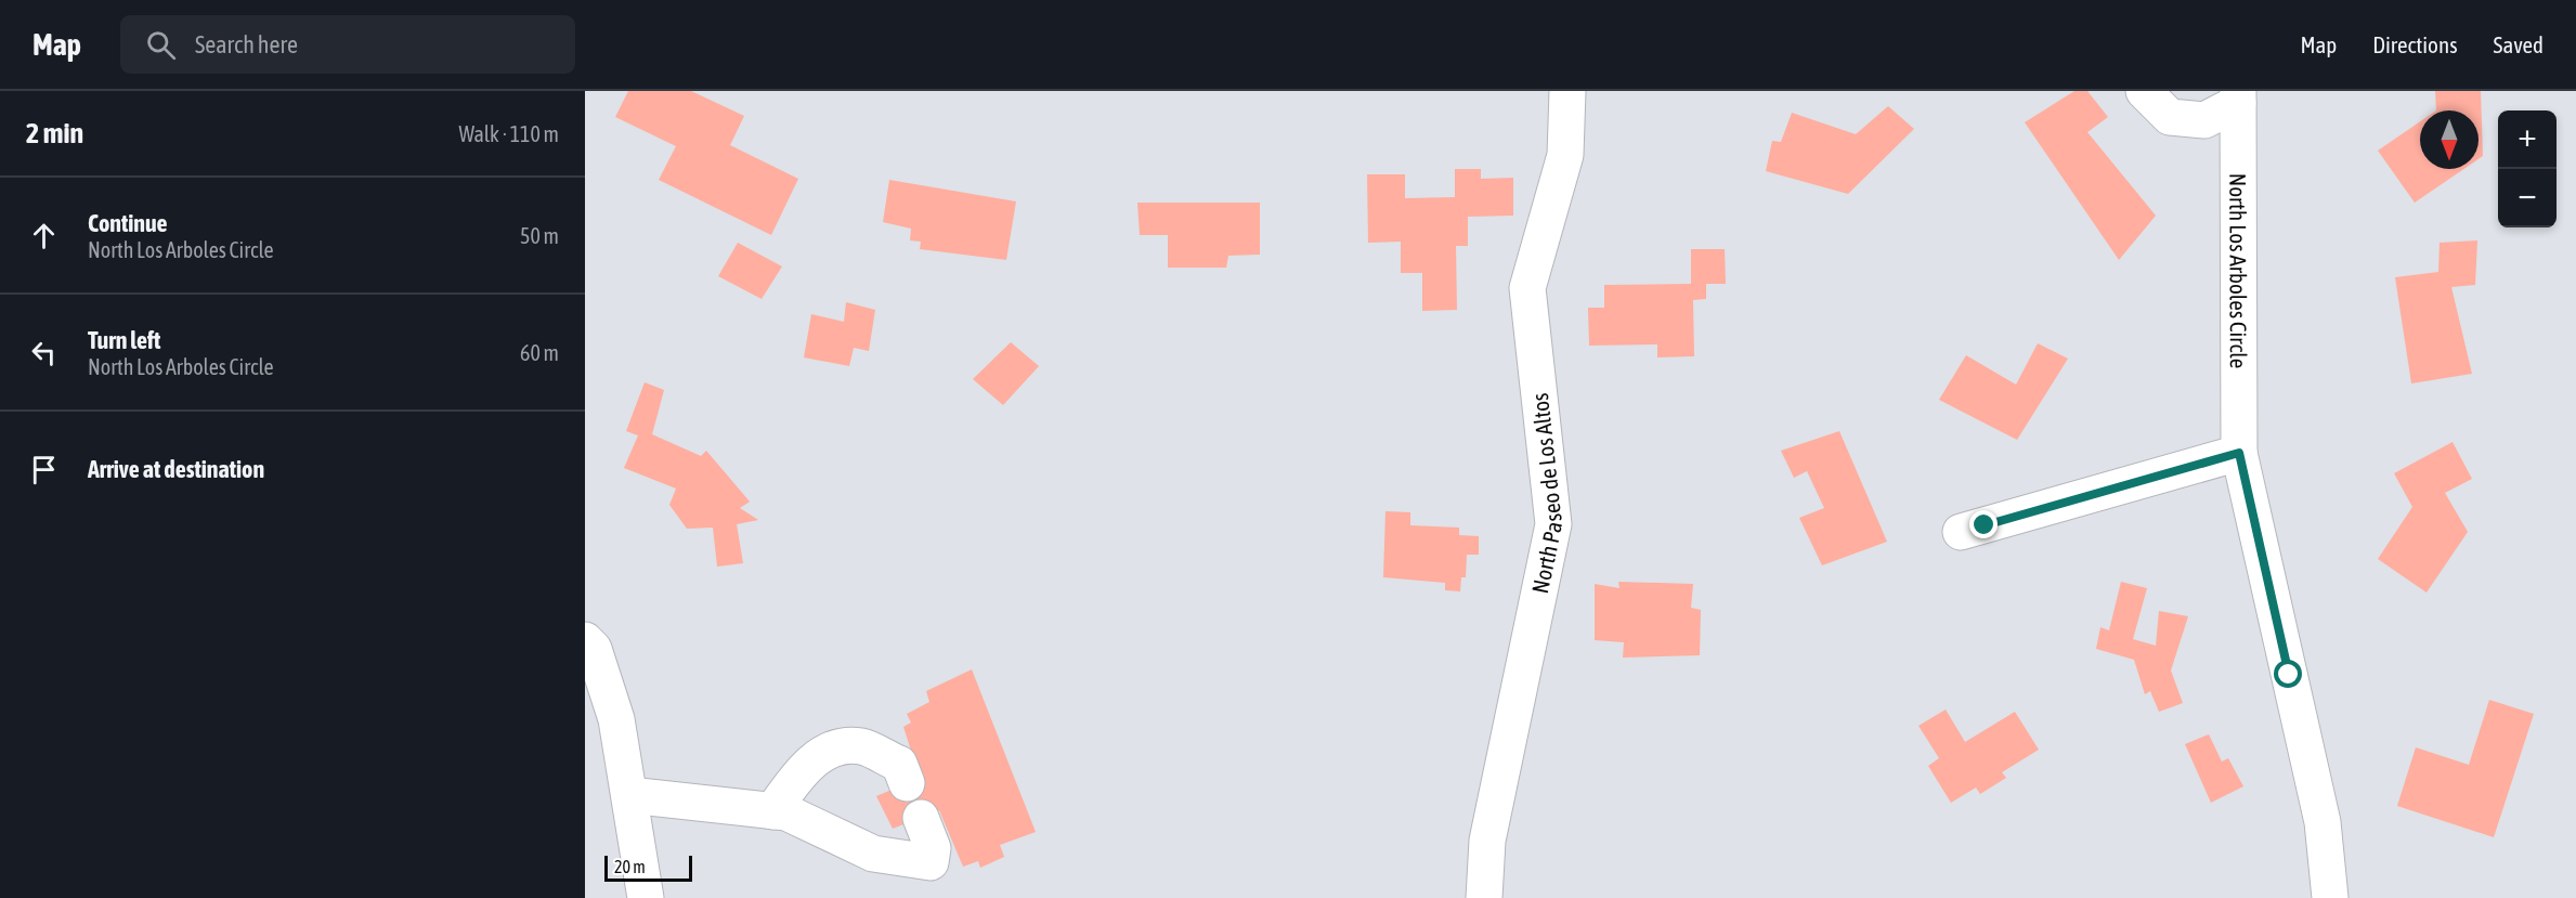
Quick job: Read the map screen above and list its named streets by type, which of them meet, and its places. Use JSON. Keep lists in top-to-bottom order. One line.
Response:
{"streets":{"street":["North Los Arboles Circle","North Paseo de Los Altos"]},"scale_bar":"20 m","north":"bottom","page":{"header":"Map","search":"Search here","nav":["Map","Directions","Saved"],"heading":["2 min","Walk · 110 m"],"map_buttons":["+","−"],"list":[["Continue","North Los Arboles Circle","50 m"],["Turn left","North Los Arboles Circle","60 m"],"Arrive at destination"],"scale":"20 m"}}
